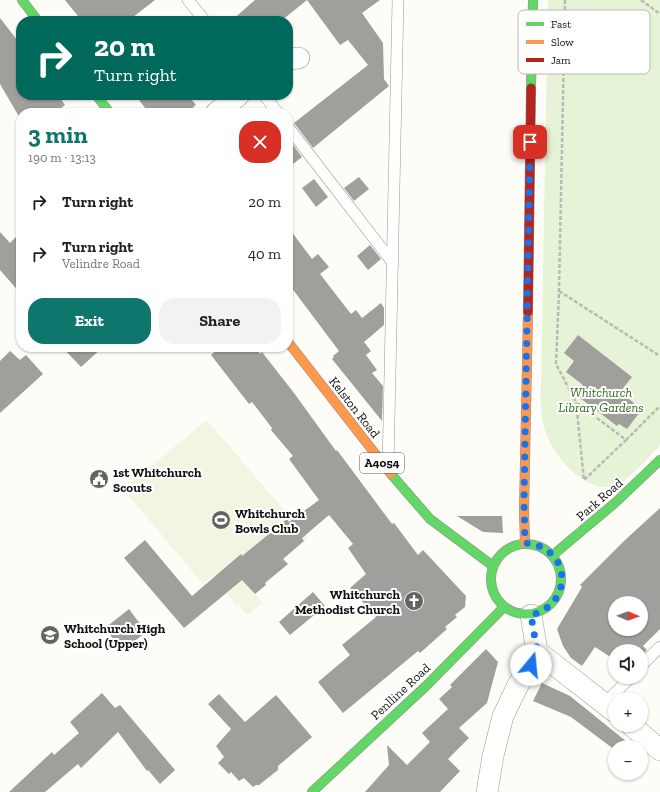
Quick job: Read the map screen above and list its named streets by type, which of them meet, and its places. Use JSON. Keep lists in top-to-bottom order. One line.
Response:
{"streets":{"street":["Kelston Road","A4054","Park Road","Penlline Road"]},"crossings":[["Kelston Road","Park Road"],["Kelston Road","Penlline Road"],["Park Road","Penlline Road"]],"parks":["Whitchurch Library Gardens"],"places":{"public building":["1st Whitchurch Scouts"],"sports":["Whitchurch Bowls Club"],"church":["Whitchurch Methodist Church"],"school or university":["Whitchurch High School (Upper)"]},"legend":["Fast","Slow","Jam"],"north":"right","page":{"turn":["20 m","Turn right"],"heading":["3 min","190 m · 13:13"],"list":[{"name":"Turn right","value":"20 m"},{"name":"Turn right","note":"Velindre Road","value":"40 m"}],"buttons":["Exit","Share"],"map_buttons":["+","−"]}}
